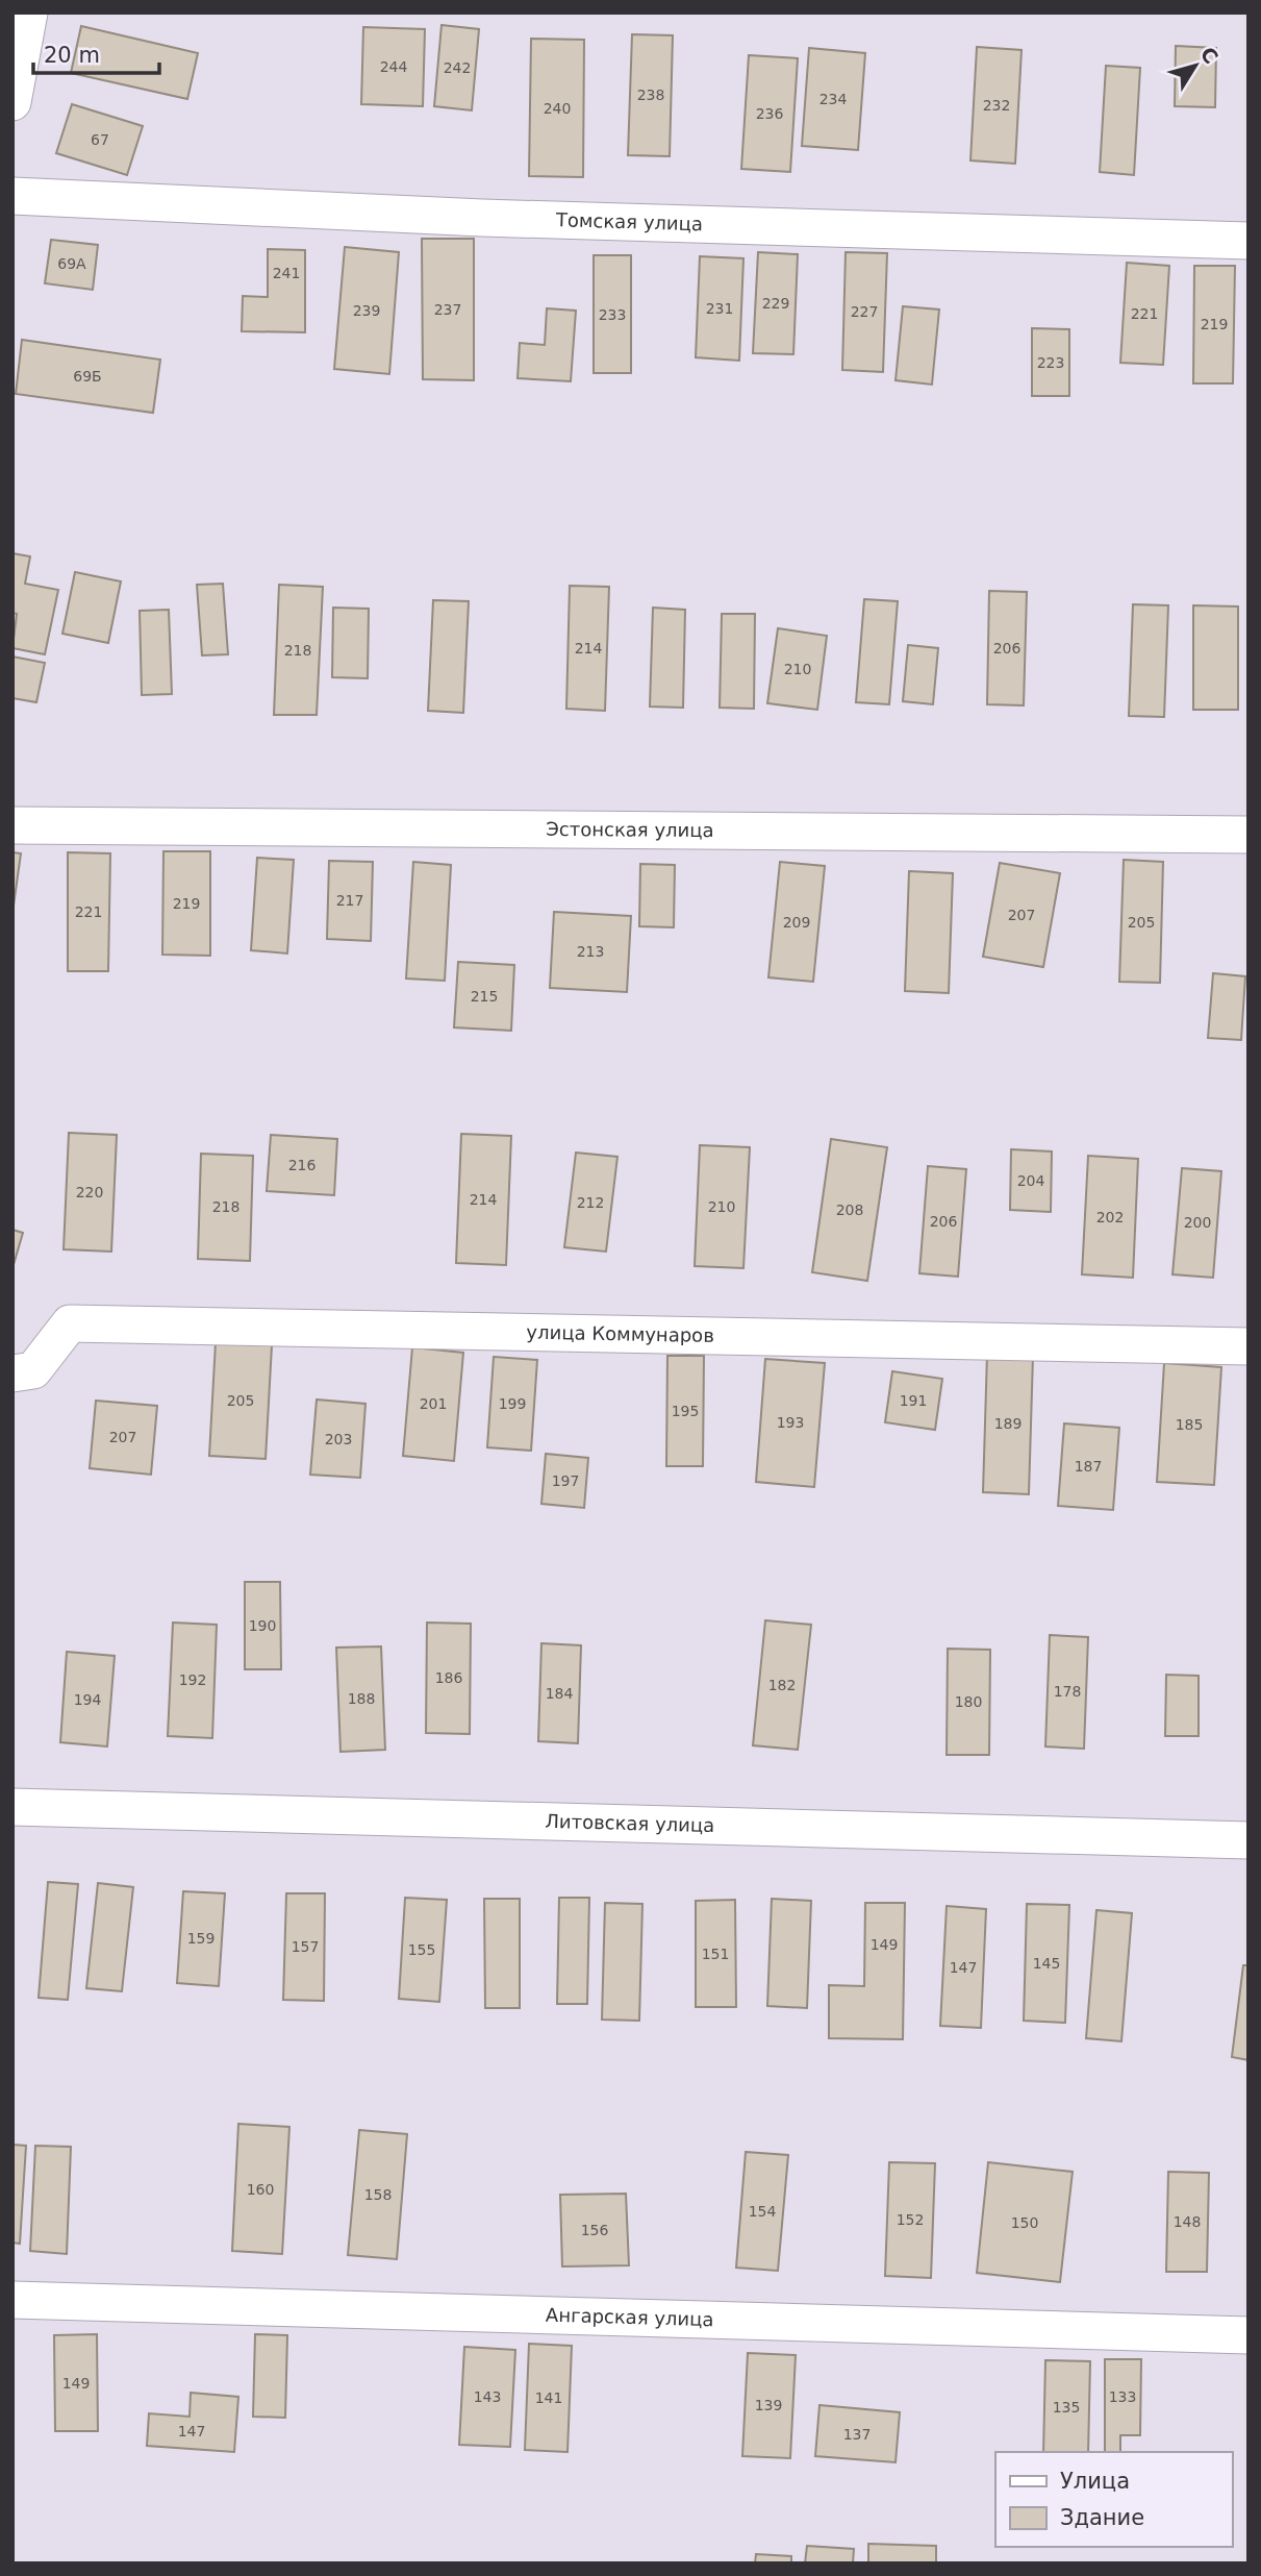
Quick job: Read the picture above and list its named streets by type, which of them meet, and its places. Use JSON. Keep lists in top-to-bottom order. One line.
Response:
{"streets":{"street":["Томская улица","Эстонская улица","улица Коммунаров","Литовская улица","Ангарская улица"]},"house_numbers":["244","242","238","234","232","240","236","67","69А","241","229","231","237","239","227","221","233","219","223","69Б","214","206","218","210","217","219","221","207","209","205","213","215","216","204","220","214","212","218","210","208","202","206","200","205","191","201","199","195","193","189","185","207","203","187","197","190","186","192","182","178","184","188","194","180","159","149","157","155","151","145","147","160","158","154","152","148","150","156","149","143","133","141","139","135","147","137"],"legend":["Улица","Здание"],"scale_bar":"20 m","north":"top right"}
